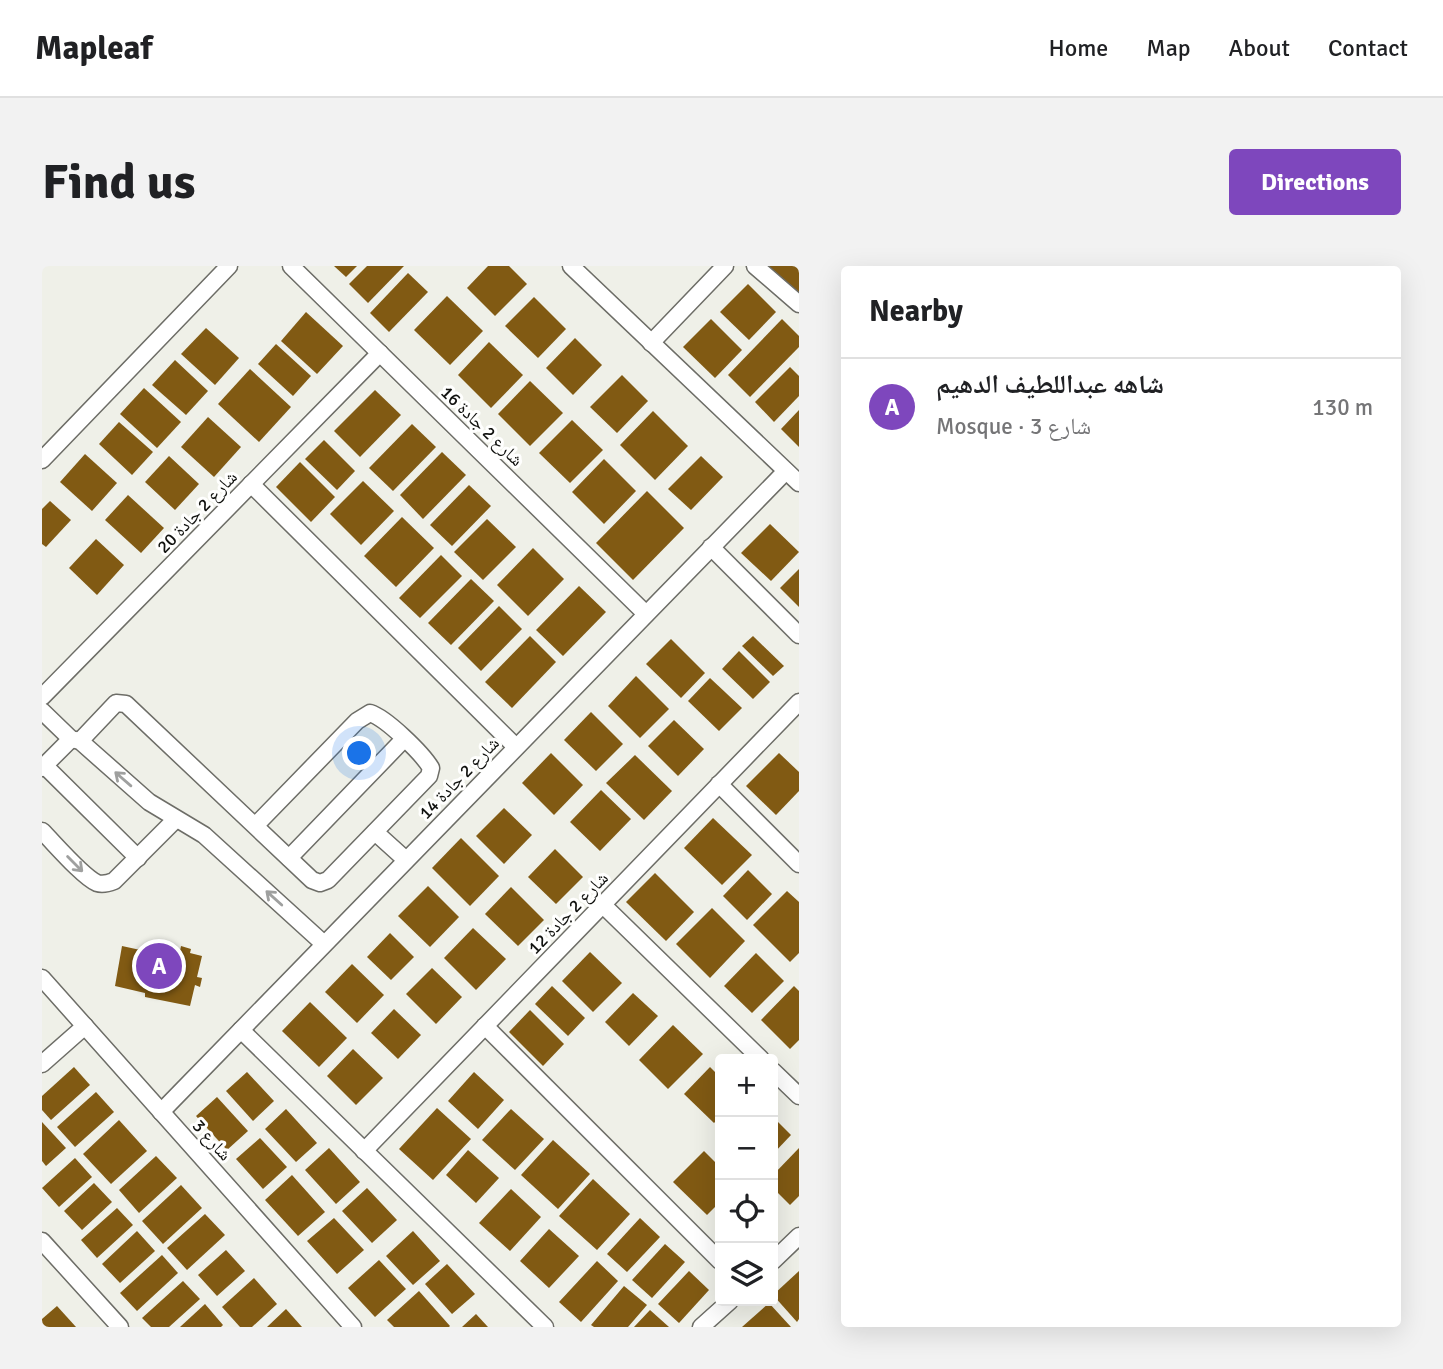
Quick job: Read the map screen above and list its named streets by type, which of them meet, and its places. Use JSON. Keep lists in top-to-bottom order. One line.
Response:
{"streets":{"street":["شارع 2 جادة 16","شارع 2 جادة 20","شارع 2 جادة 14","شارع 2 جادة 12","شارع 3"]},"crossings":[["شارع 2 جادة 16","شارع 2 جادة 20"],["شارع 2 جادة 16","شارع 2 جادة 14"],["شارع 2 جادة 14","شارع 3"]],"page":{"header":"Mapleaf","nav":["Home","Map","About","Contact"],"buttons":"Directions","title":"Find us","heading":"Nearby","list":[{"mark":"A","name":"شاهه عبداللطيف الدهيم","note":"Mosque · شارع 3","value":"130 m"}],"pins":"A","map_buttons":["+","−"]}}
